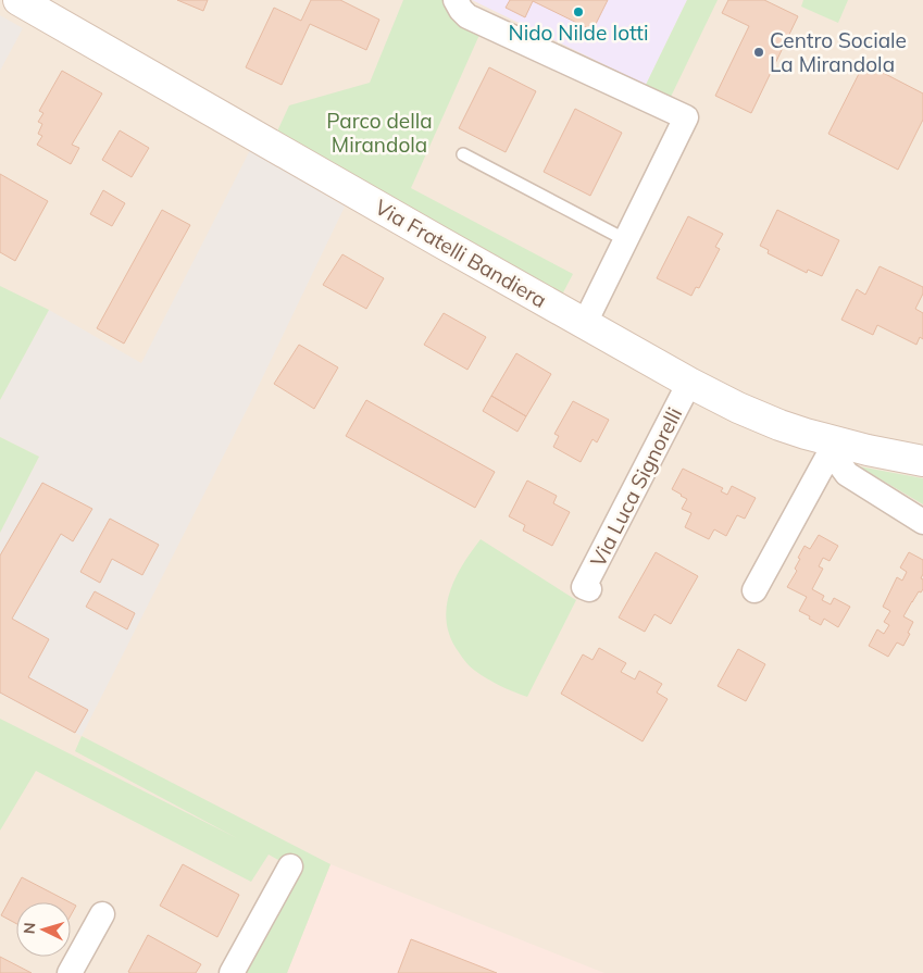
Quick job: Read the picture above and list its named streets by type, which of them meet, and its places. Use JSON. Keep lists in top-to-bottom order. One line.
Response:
{"streets":{"street":["Via Fratelli Bandiera","Via Luca Signorelli"]},"crossings":[["Via Fratelli Bandiera","Via Luca Signorelli"]],"parks":["Parco della Mirandola"],"places":["Nido Nilde Iotti","Centro Sociale La Mirandola"],"north":"left"}
